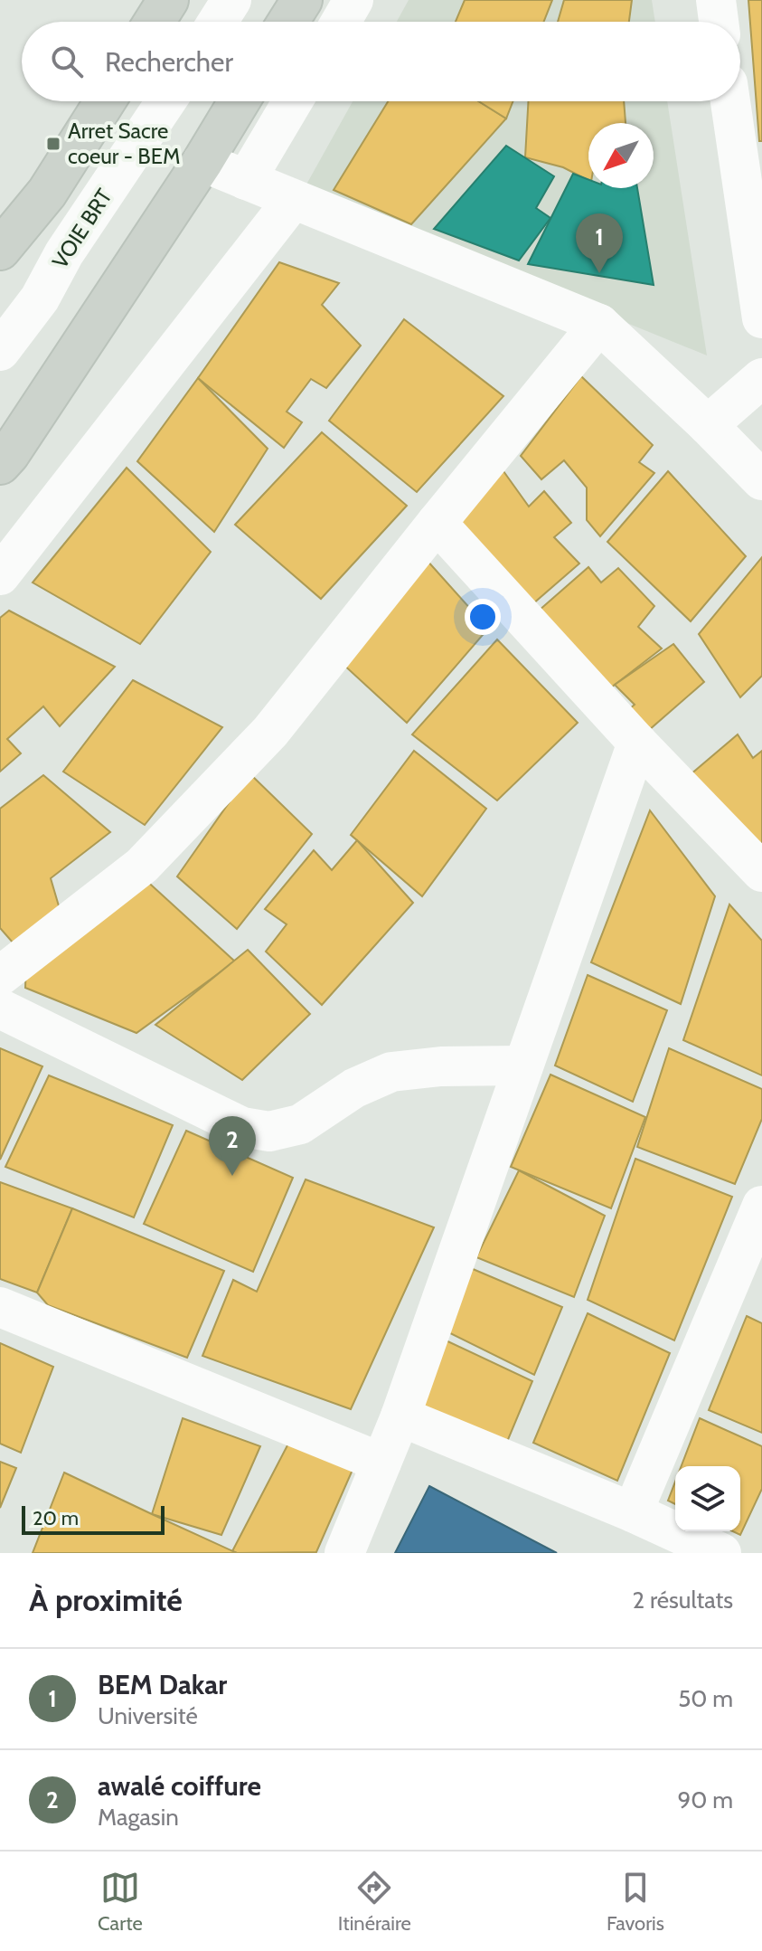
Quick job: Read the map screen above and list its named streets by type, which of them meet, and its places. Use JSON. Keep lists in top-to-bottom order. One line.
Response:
{"streets":{"street":["VOIE BRT"]},"places":{"transit":["Arret Sacre coeur - BEM"]},"scale_bar":"20 m","north":"bottom left","page":{"search":"Rechercher","pins":["1","2"],"scale":"20 m","heading":["À proximité","2 résultats"],"list":[{"mark":"1","name":"BEM Dakar","note":"Université","value":"50 m"},{"mark":"2","name":"awalé coiffure","note":"Magasin","value":"90 m"}],"nav":["Carte","Itinéraire","Favoris"]}}
